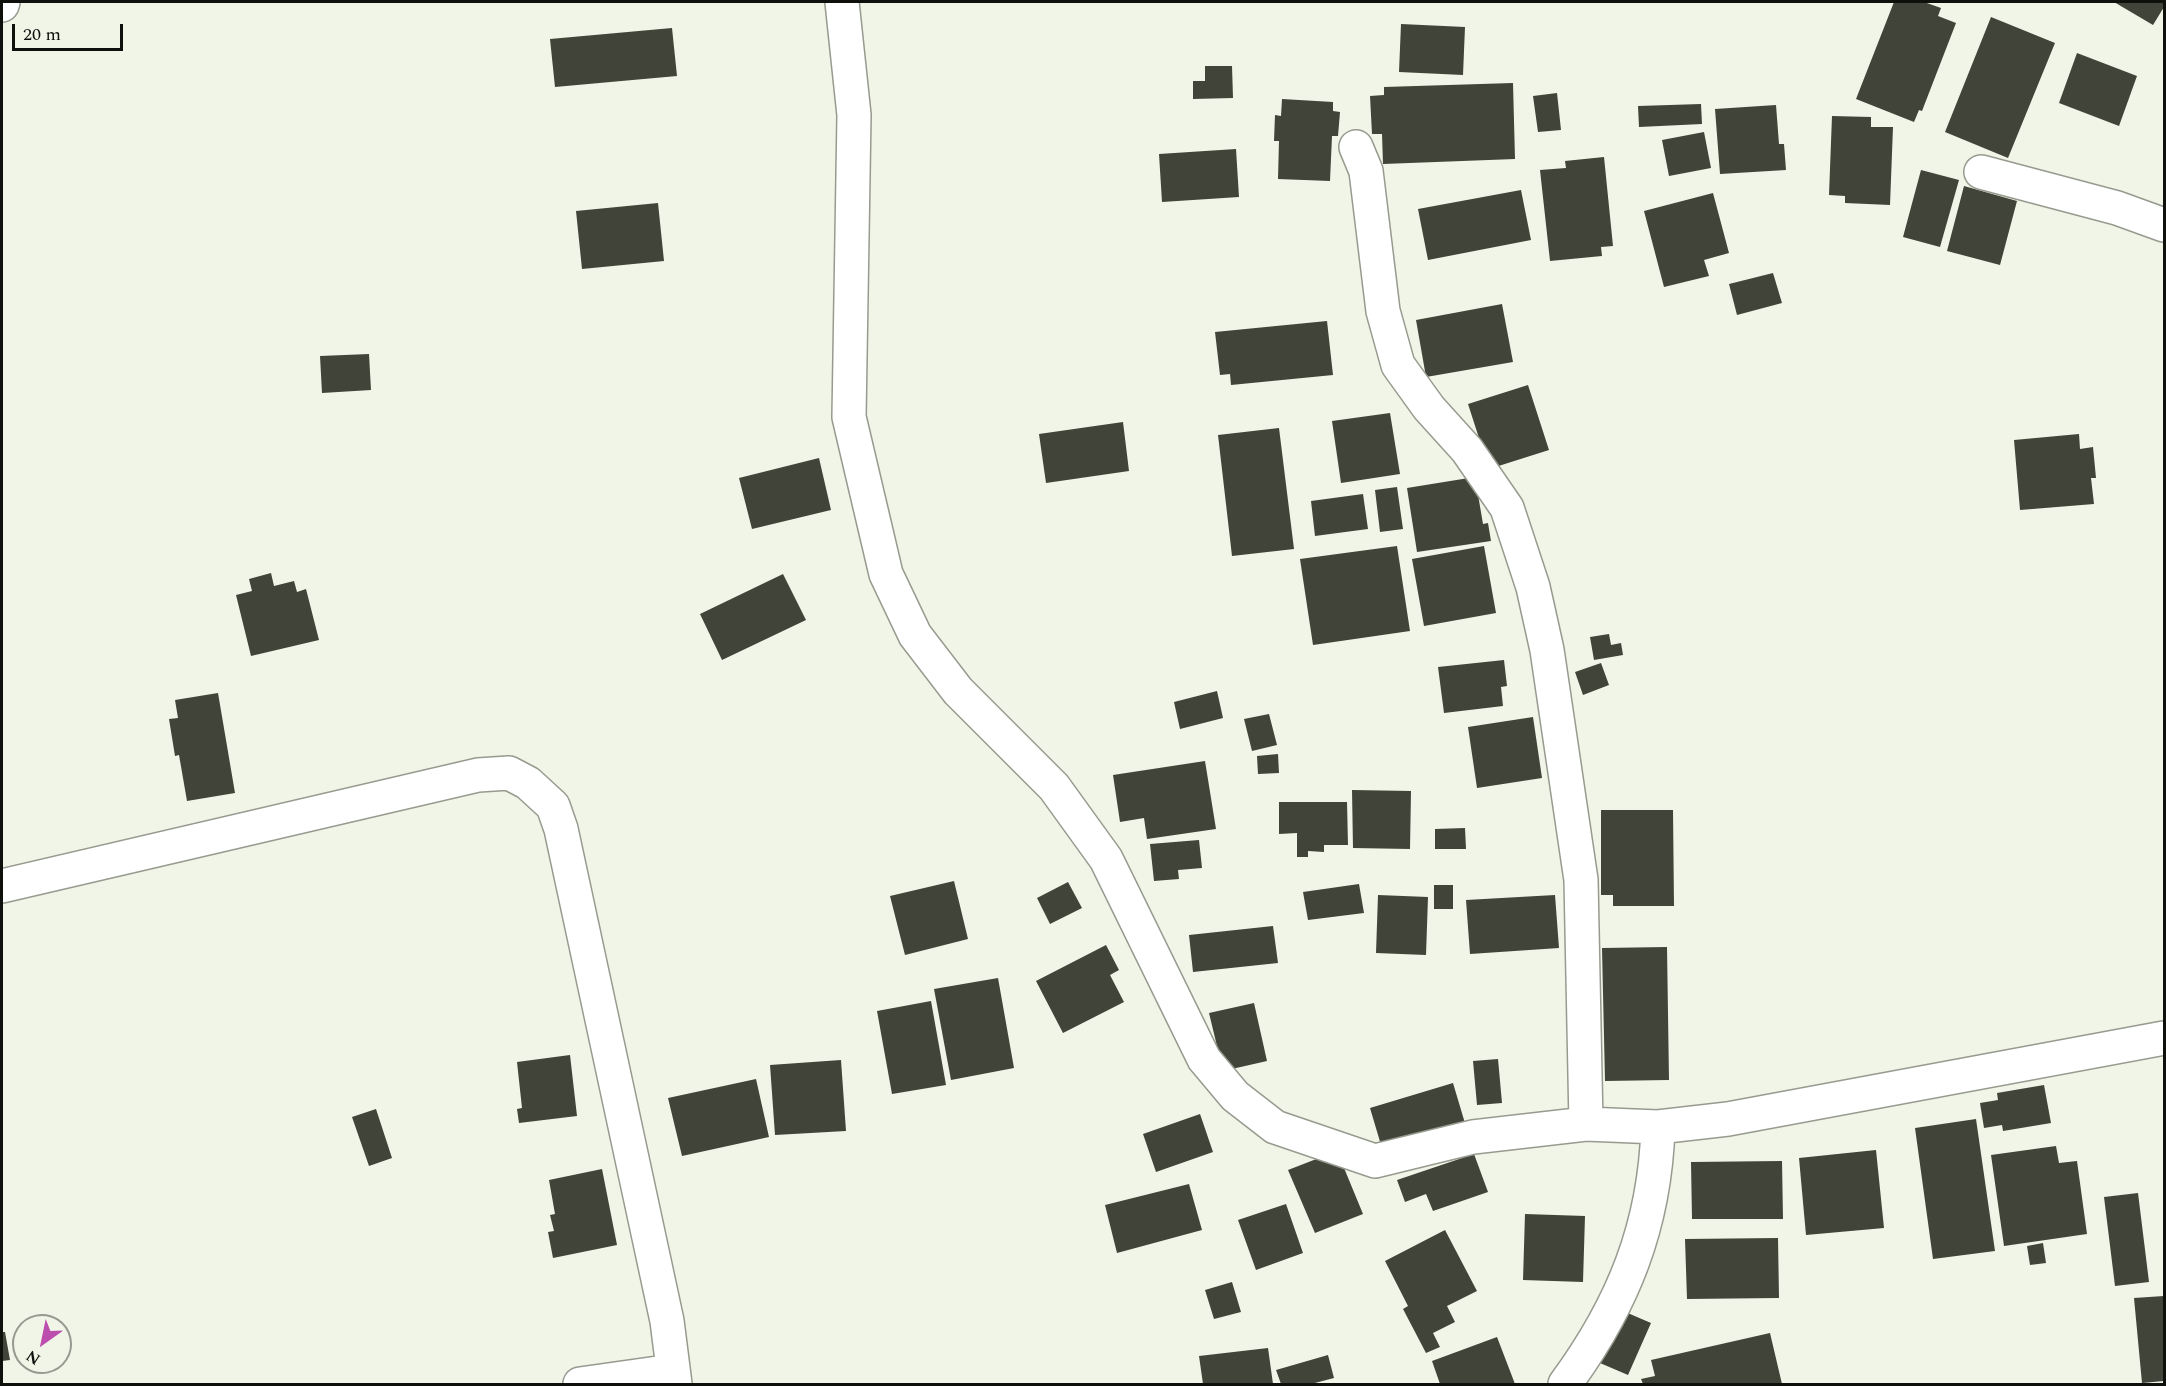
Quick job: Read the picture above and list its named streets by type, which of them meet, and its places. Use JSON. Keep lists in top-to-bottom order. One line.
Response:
{"scale_bar":"20 m","north":"bottom left"}
